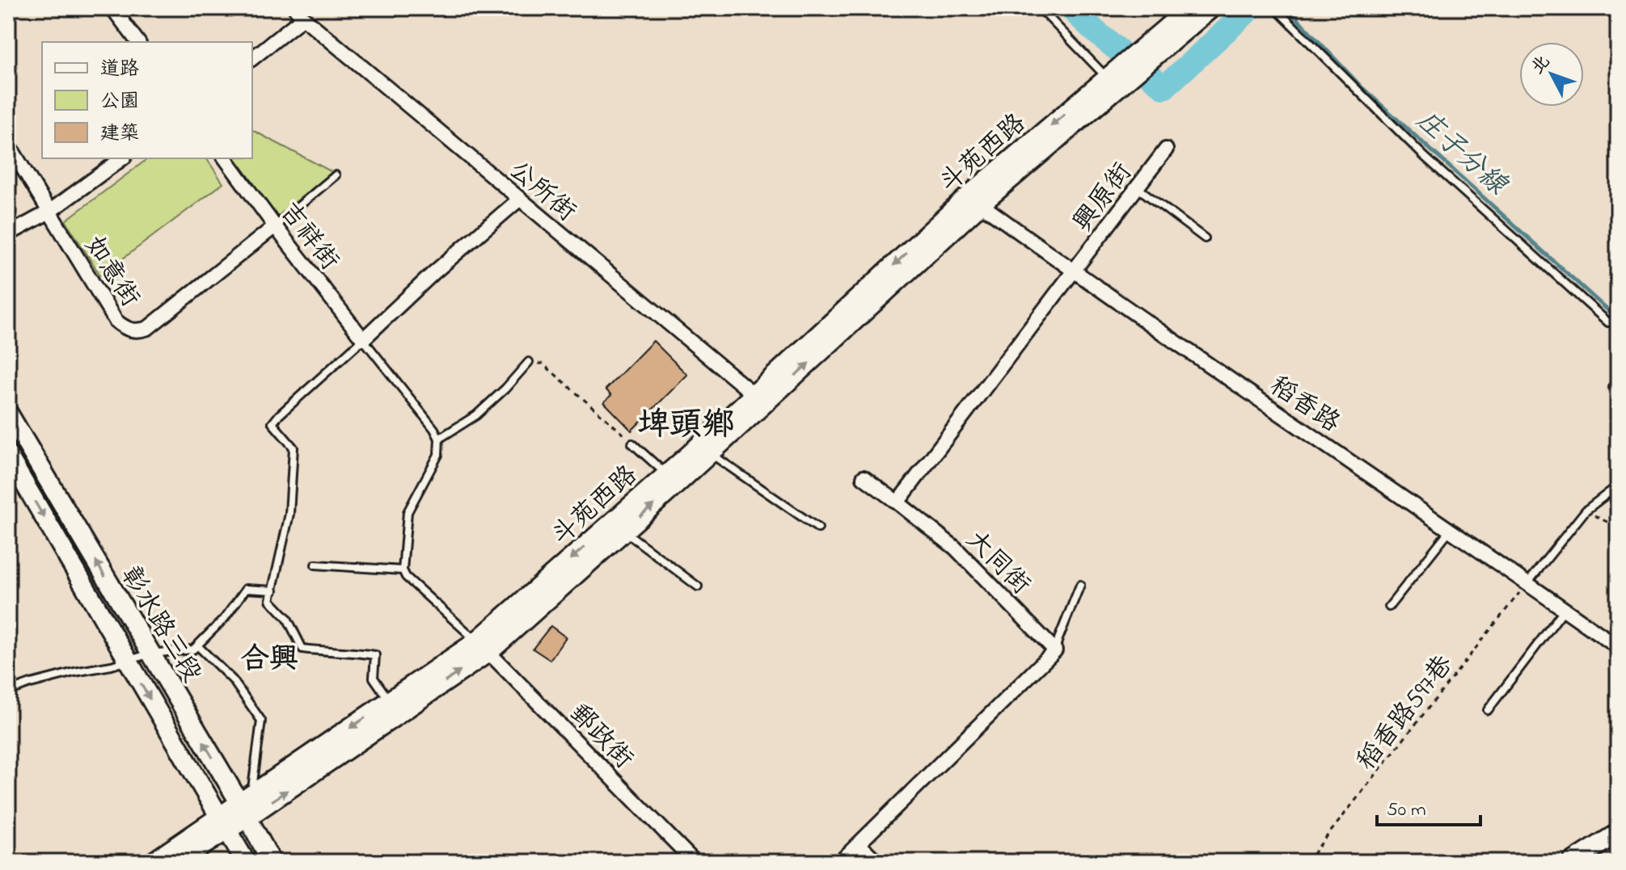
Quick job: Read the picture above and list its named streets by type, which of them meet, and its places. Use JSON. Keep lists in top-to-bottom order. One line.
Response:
{"streets":{"main road":["斗苑西路","彰水路三段"],"street":["公所街","興原街","吉祥街","如意街","稻香路","大同街","郵政街"],"path":["稻香路597巷"]},"crossings":[["斗苑西路","公所街"],["斗苑西路","稻香路"],["斗苑西路","彰水路三段"],["斗苑西路","郵政街"],["興原街","稻香路"],["吉祥街","如意街"],["稻香路","稻香路597巷"]],"districts":["埤頭鄉","合興"],"water":["庄子分線"],"legend":["道路","公園","建築"],"scale_bar":"50 m","north":"top left"}
